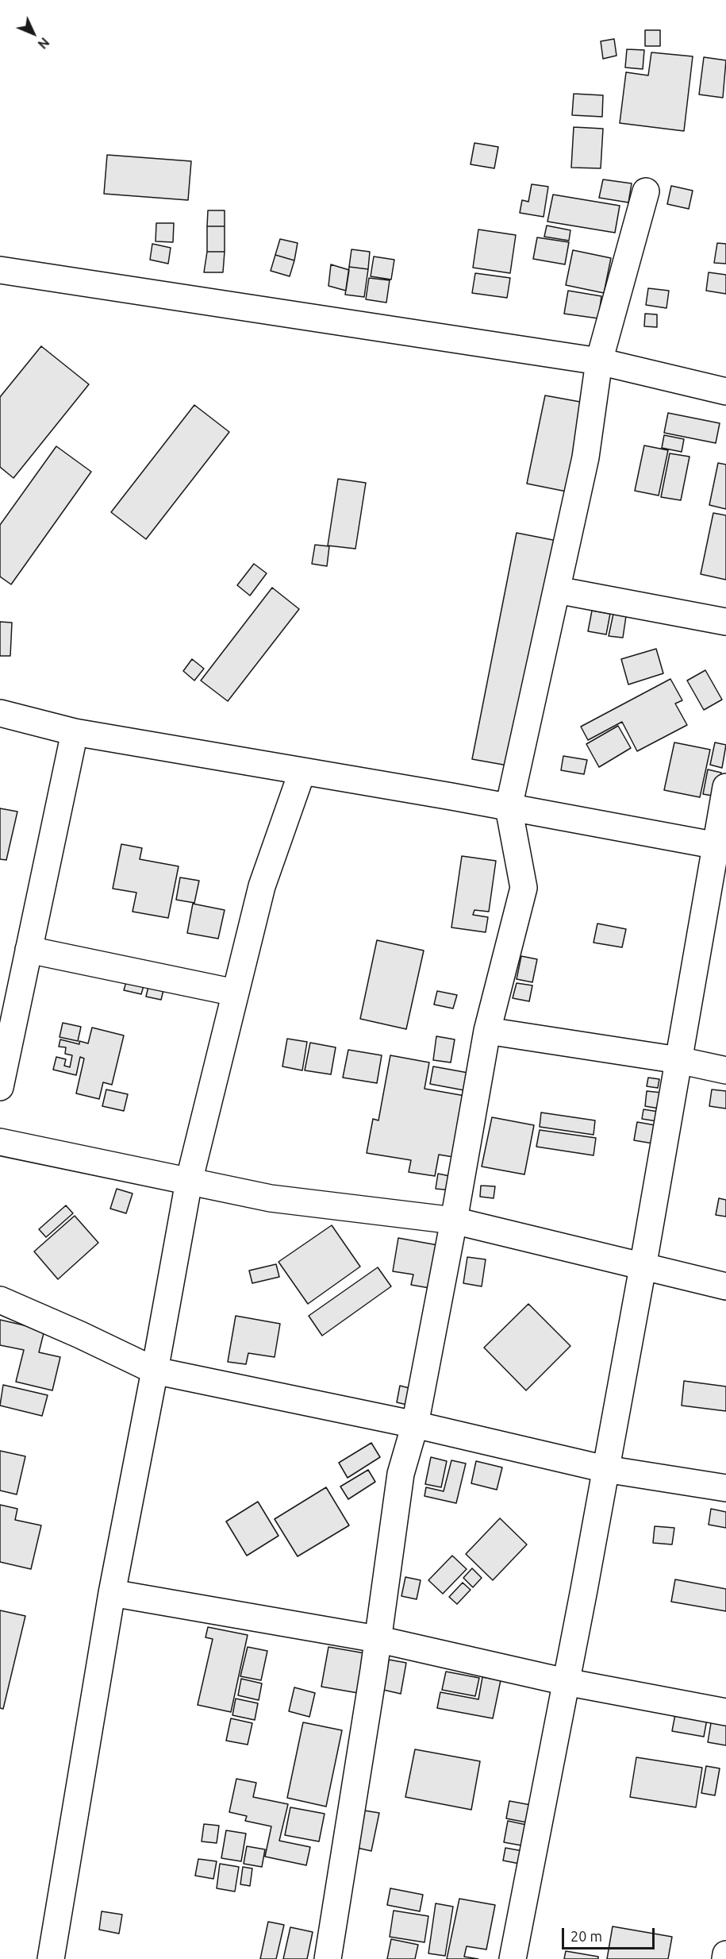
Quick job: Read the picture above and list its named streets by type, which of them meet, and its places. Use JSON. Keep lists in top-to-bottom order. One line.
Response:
{"scale_bar":"20 m","north":"bottom right"}
